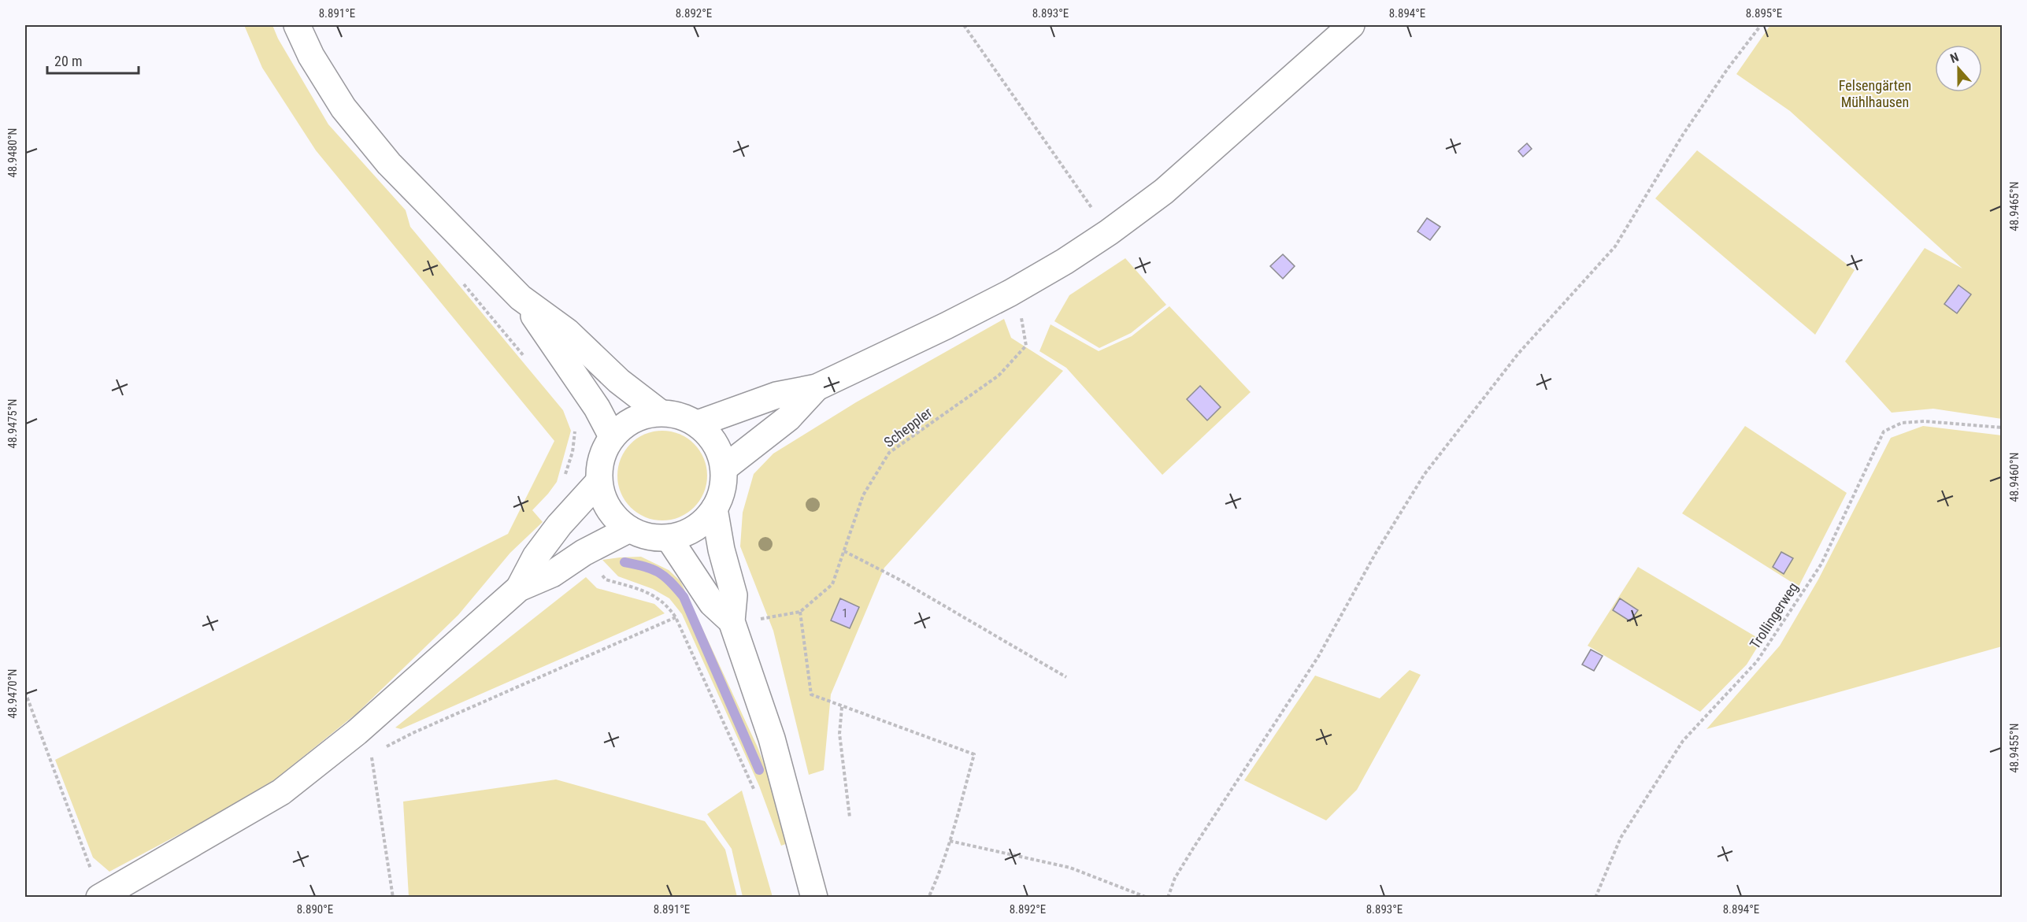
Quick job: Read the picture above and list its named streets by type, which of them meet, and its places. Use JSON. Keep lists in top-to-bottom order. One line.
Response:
{"streets":{"path":["Scheppler","Trollingerweg"]},"parks":["Felsengärten Mühlhausen"],"house_numbers":["1"],"scale_bar":"20 m","north":"top","coordinates":["8.891°E","8.892°E","8.893°E","8.894°E","8.895°E","48.9480°N","48.9465°N","48.9475°N","48.9460°N","48.9470°N","48.9455°N","8.890°E"]}
